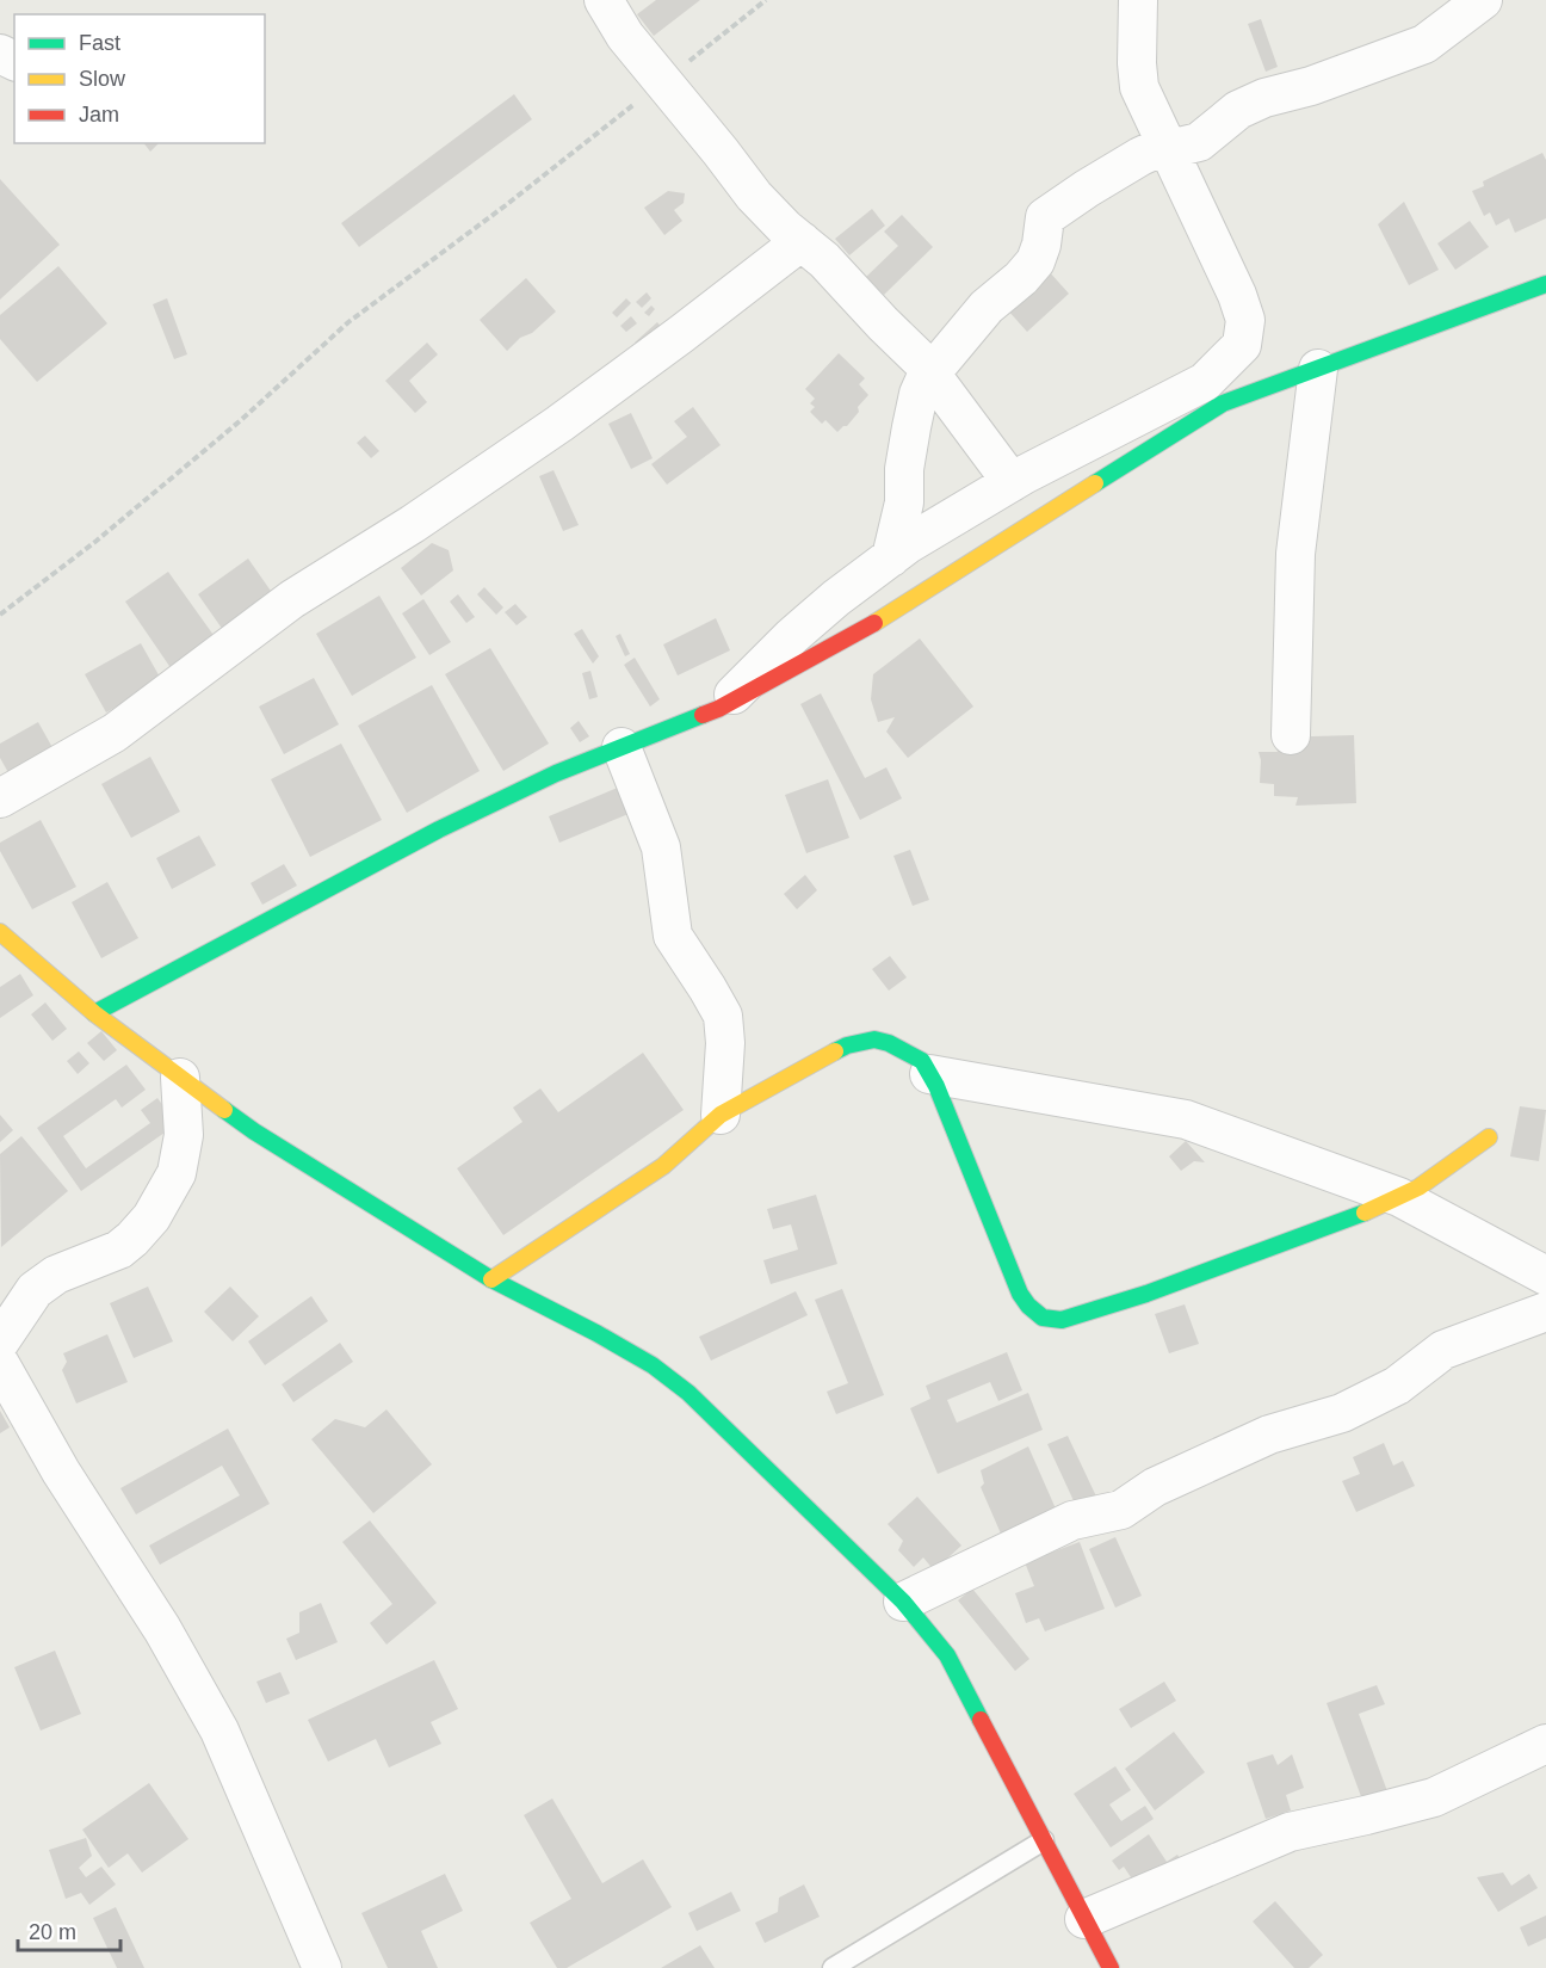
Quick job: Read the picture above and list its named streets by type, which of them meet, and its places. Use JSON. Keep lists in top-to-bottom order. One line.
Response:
{"legend":["Fast","Slow","Jam"],"scale_bar":"20 m"}
